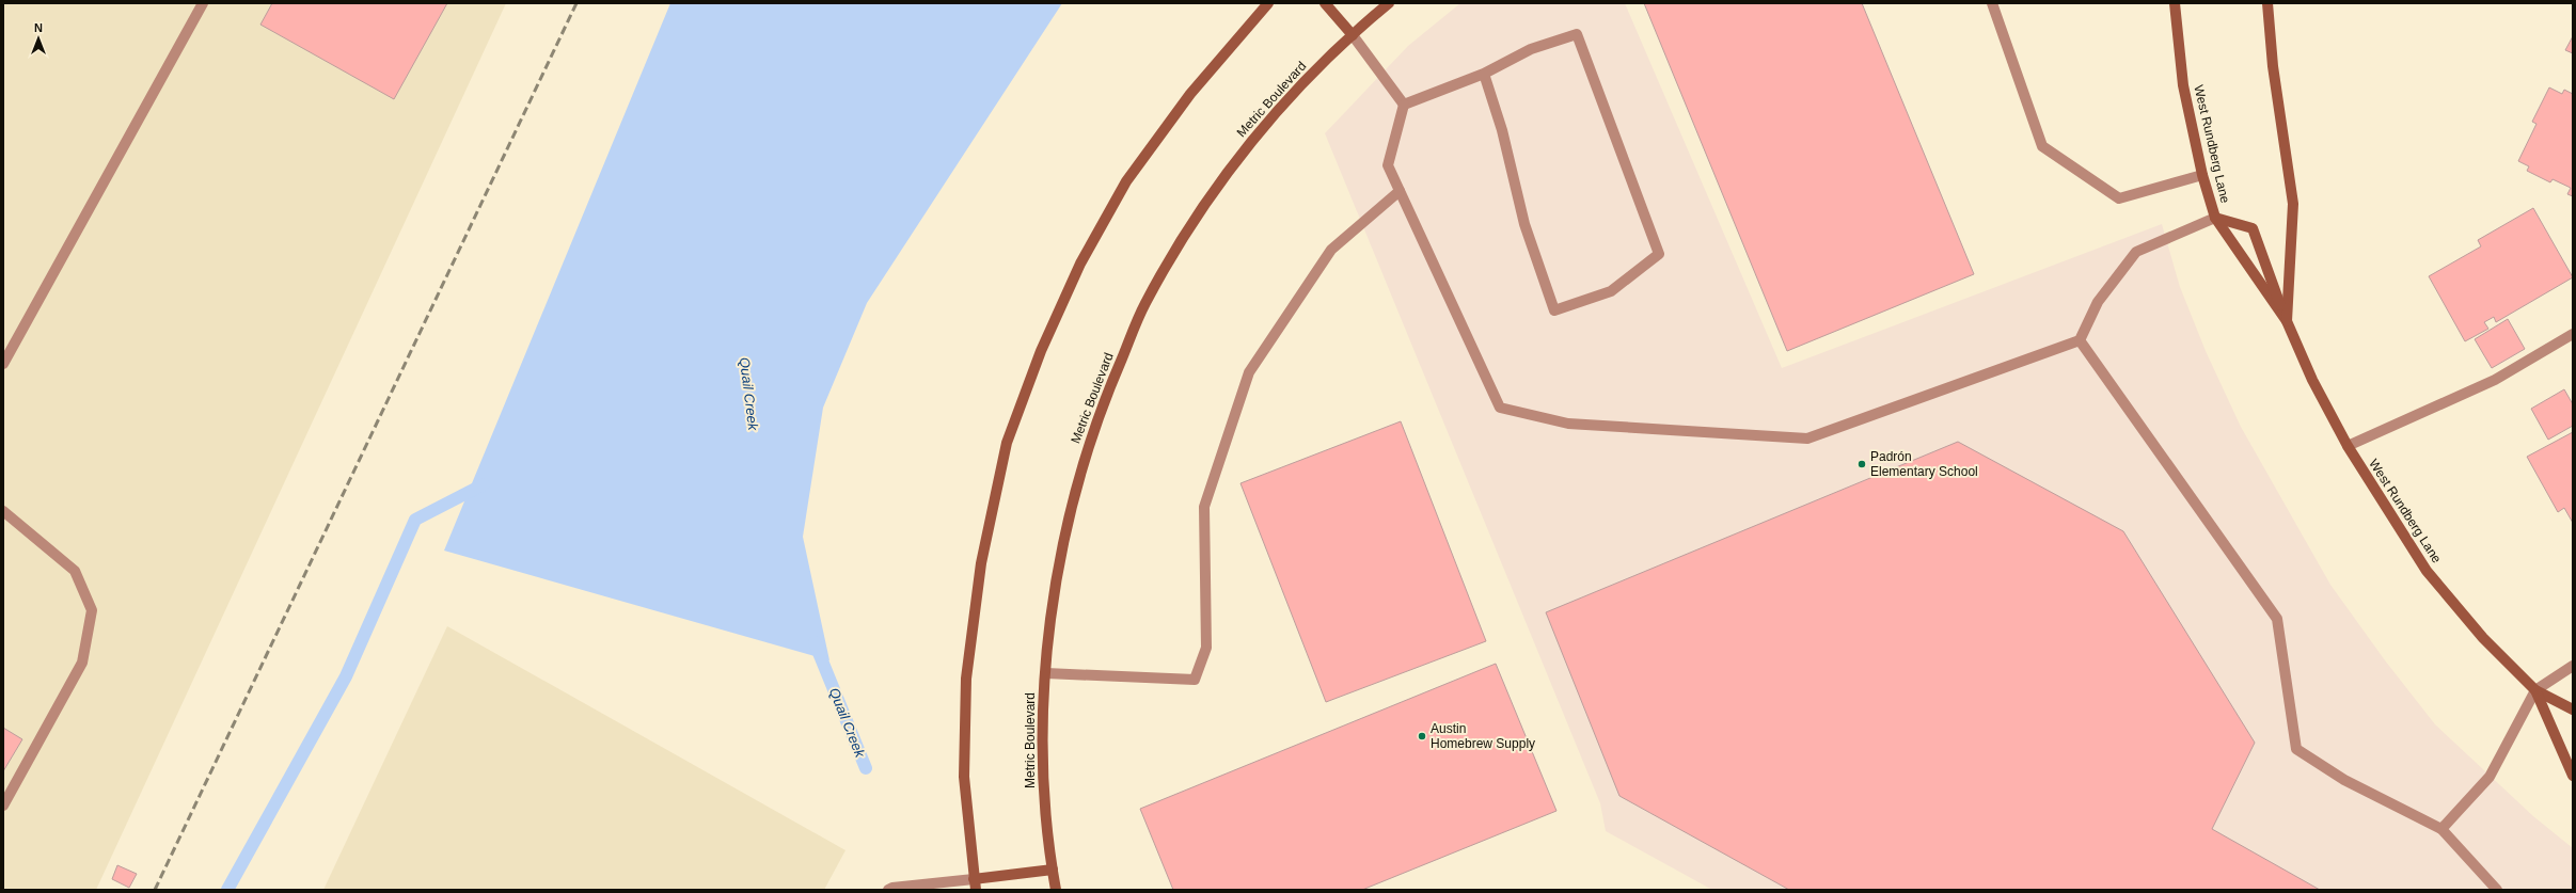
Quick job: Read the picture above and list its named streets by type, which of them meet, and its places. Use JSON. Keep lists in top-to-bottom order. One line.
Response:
{"streets":{"main road":["Metric Boulevard","West Rundberg Lane"]},"water":["Quail Creek"],"places":["Padrón Elementary School","Austin Homebrew Supply"],"north":"top"}
